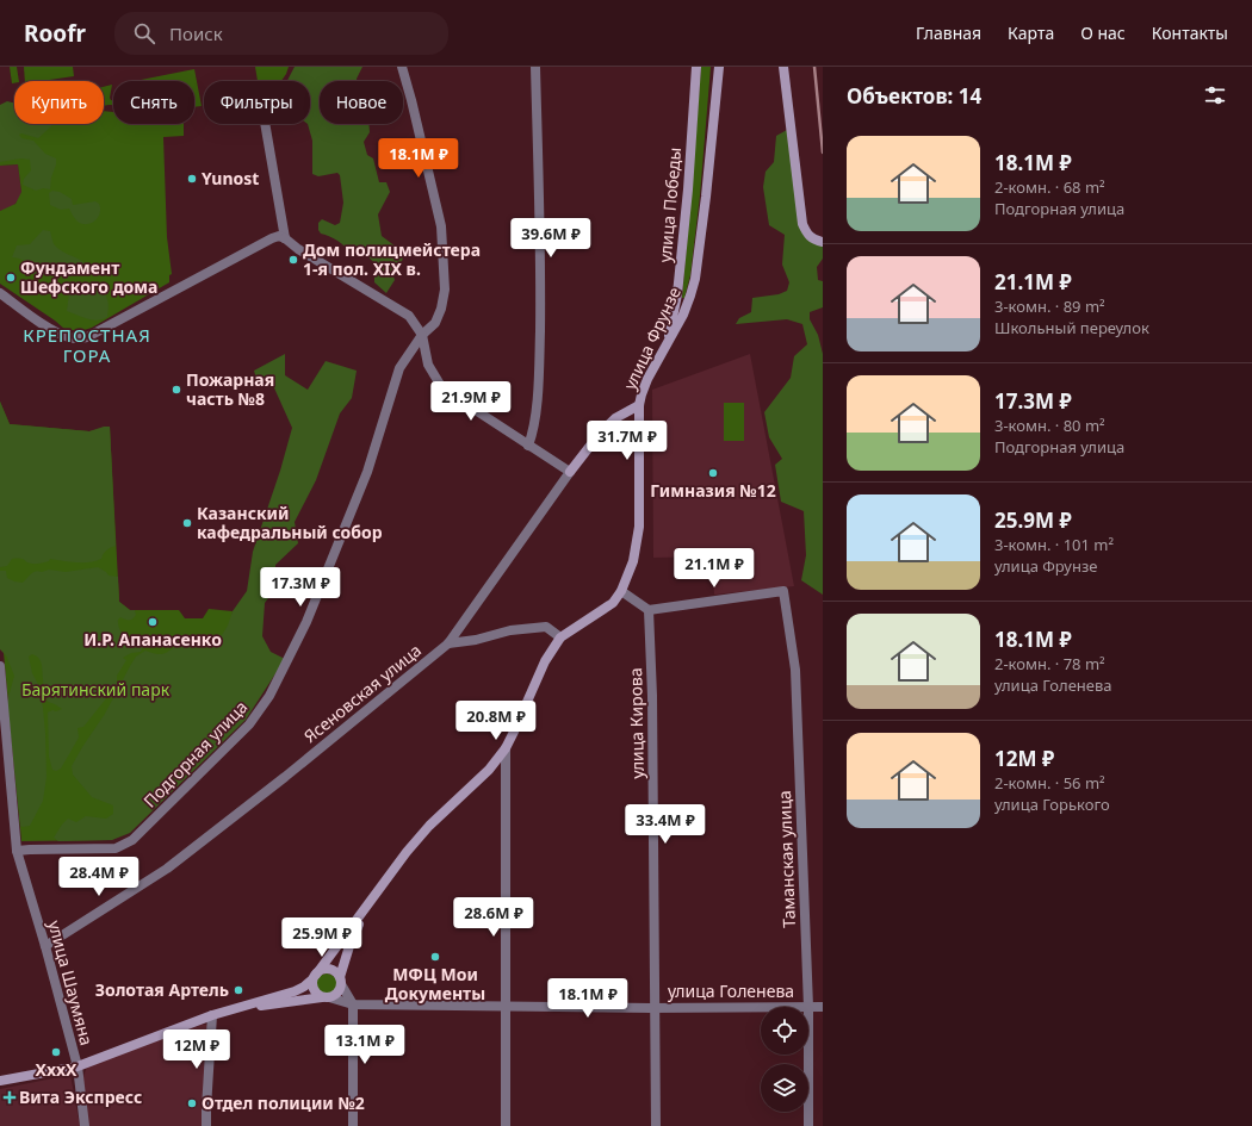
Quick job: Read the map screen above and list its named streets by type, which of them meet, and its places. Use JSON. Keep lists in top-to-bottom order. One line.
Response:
{"streets":{"main road":["улица Победы","улица Фрунзе","Ясеновская улица","улица Голенева"],"street":["улица Кирова","Подгорная улица","Таманская улица","улица Шаумяна"]},"crossings":[["улица Победы","улица Фрунзе"],["улица Фрунзе","Ясеновская улица"],["улица Фрунзе","улица Голенева"],["Ясеновская улица","улица Шаумяна"],["улица Кирова","Таманская улица"],["улица Кирова","улица Голенева"],["Подгорная улица","улица Шаумяна"],["Таманская улица","улица Голенева"],["улица Шаумяна","улица Голенева"]],"districts":["КРЕПОСТНАЯ ГОРА"],"parks":["Барятинский парк"],"places":{"other":["Yunost","Дом полицмейстера 1-я пол. XIX в.","Фундамент Шефского дома","Пожарная часть №8","Гимназия №12","Казанский кафедральный собор","И.Р. Апанасенко","МФЦ Мои Документы","Золотая Артель","XxxX","Отдел полиции №2"],"health":["Вита Экспресс"]},"page":{"header":"Roofr","search":"Поиск","nav":["Главная","Карта","О нас","Контакты"],"heading":"Объектов: 14","chip":["Купить","Снять","Фильтры","Новое"],"list":[{"name":"18.1M ₽","note":"2-комн. · 68 m² · Подгорная улица"},{"name":"21.1M ₽","note":"3-комн. · 89 m² · Школьный переулок"},{"name":"17.3M ₽","note":"3-комн. · 80 m² · Подгорная улица"},{"name":"25.9M ₽","note":"3-комн. · 101 m² · улица Фрунзе"},{"name":"18.1M ₽","note":"2-комн. · 78 m² · улица Голенева"},{"name":"12M ₽","note":"2-комн. · 56 m² · улица Горького"}],"price":["18.1M ₽","39.6M ₽","21.9M ₽","31.7M ₽","21.1M ₽","17.3M ₽","20.8M ₽","33.4M ₽","28.4M ₽","28.6M ₽","25.9M ₽","18.1M ₽","13.1M ₽","12M ₽"]}}
